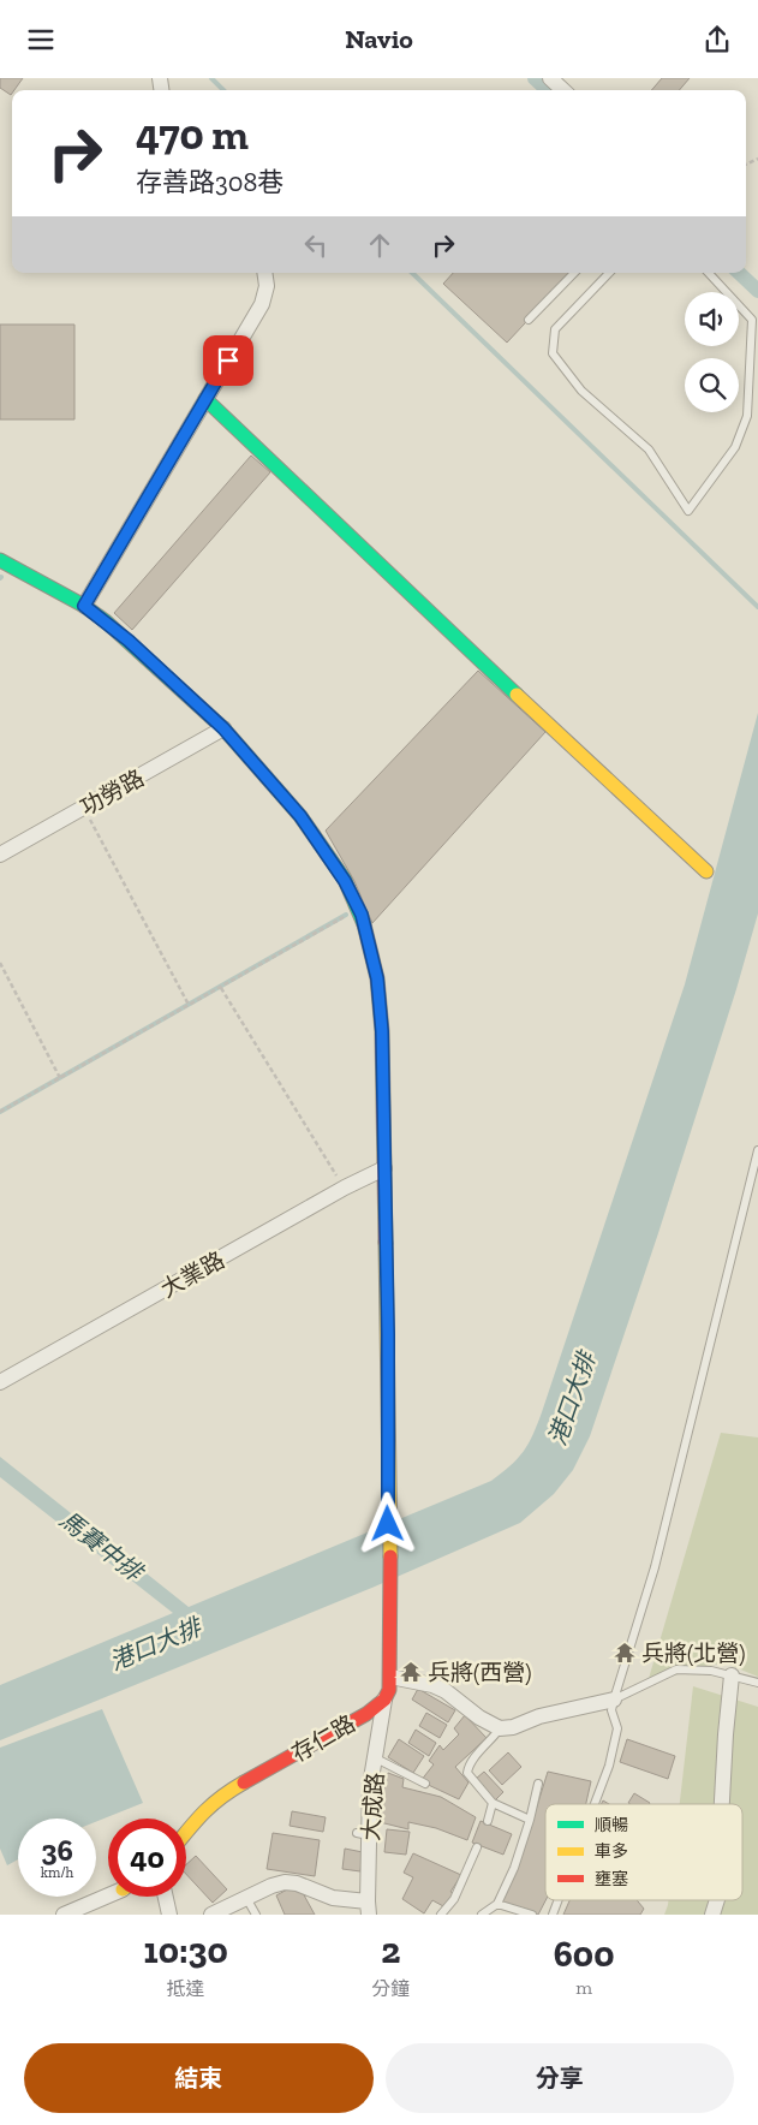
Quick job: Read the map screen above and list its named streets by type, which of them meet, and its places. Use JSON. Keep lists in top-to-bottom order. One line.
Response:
{"streets":{"street":["功勞路","大業路","存仁路","大成路"]},"crossings":[["存仁路","大成路"]],"water":["港口大排","馬賽中排"],"places":{"temple":["兵將(北營)","兵將(西營)"]},"legend":["順暢","車多","壅塞"],"page":{"header":"Navio","turn":["470 m","存善路308巷"],"speed":"36 km/h","limit":"40","eta":["10:30","抵達","2","分鐘","600","m"],"buttons":["結束","分享"]}}
